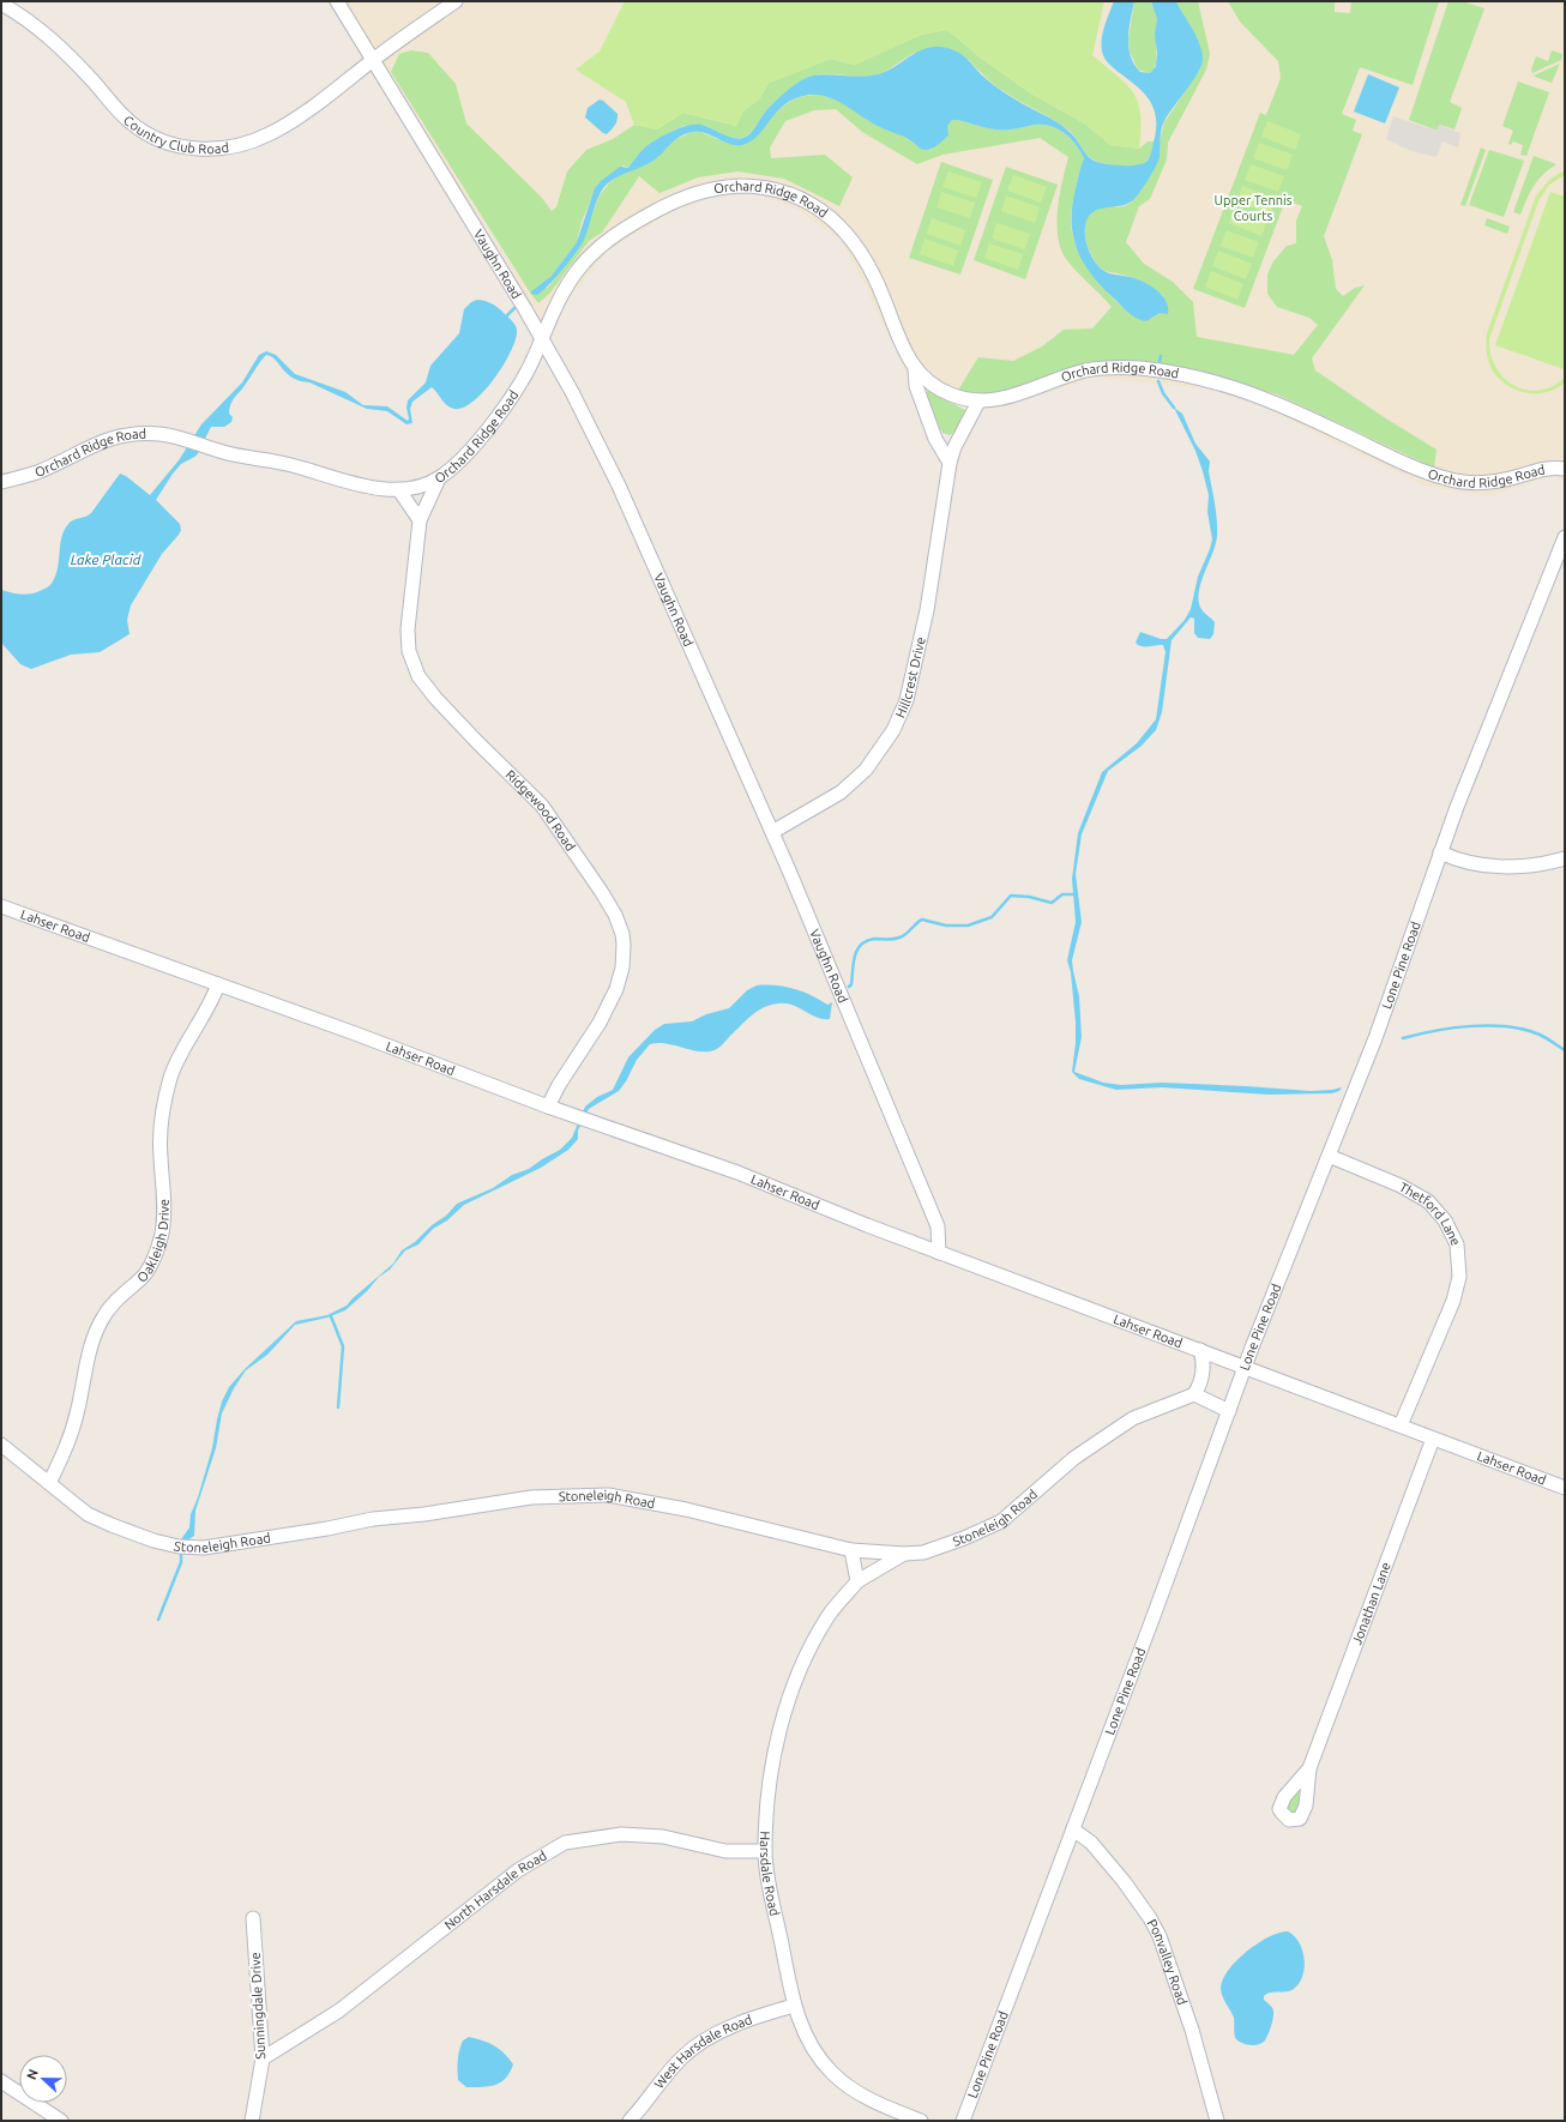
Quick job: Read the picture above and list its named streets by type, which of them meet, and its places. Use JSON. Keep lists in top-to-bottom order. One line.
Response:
{"streets":{"street":["Country Club Road","Orchard Ridge Road","Vaughn Road","Hillcrest Drive","Ridgewood Road","Lahser Road","Lone Pine Road","Thetford Lane","Oakleigh Drive","Stoneleigh Road","Jonathan Lane","Harsdale Road","North Harsdale Road","Ponvalley Road","Sunningdale Drive","West Harsdale Road"]},"crossings":[["Country Club Road","Vaughn Road"],["Orchard Ridge Road","Vaughn Road"],["Orchard Ridge Road","Hillcrest Drive"],["Orchard Ridge Road","Ridgewood Road"],["Vaughn Road","Hillcrest Drive"],["Vaughn Road","Lahser Road"],["Ridgewood Road","Lahser Road"],["Lahser Road","Lone Pine Road"],["Lahser Road","Thetford Lane"],["Lahser Road","Oakleigh Drive"],["Lahser Road","Jonathan Lane"],["Lone Pine Road","Thetford Lane"],["Lone Pine Road","Ponvalley Road"],["Oakleigh Drive","Stoneleigh Road"],["Stoneleigh Road","Harsdale Road"],["Harsdale Road","North Harsdale Road"],["Harsdale Road","West Harsdale Road"],["North Harsdale Road","Sunningdale Drive"]],"water":["Lake Placid"],"parks":["Upper Tennis Courts"],"north":"left"}
